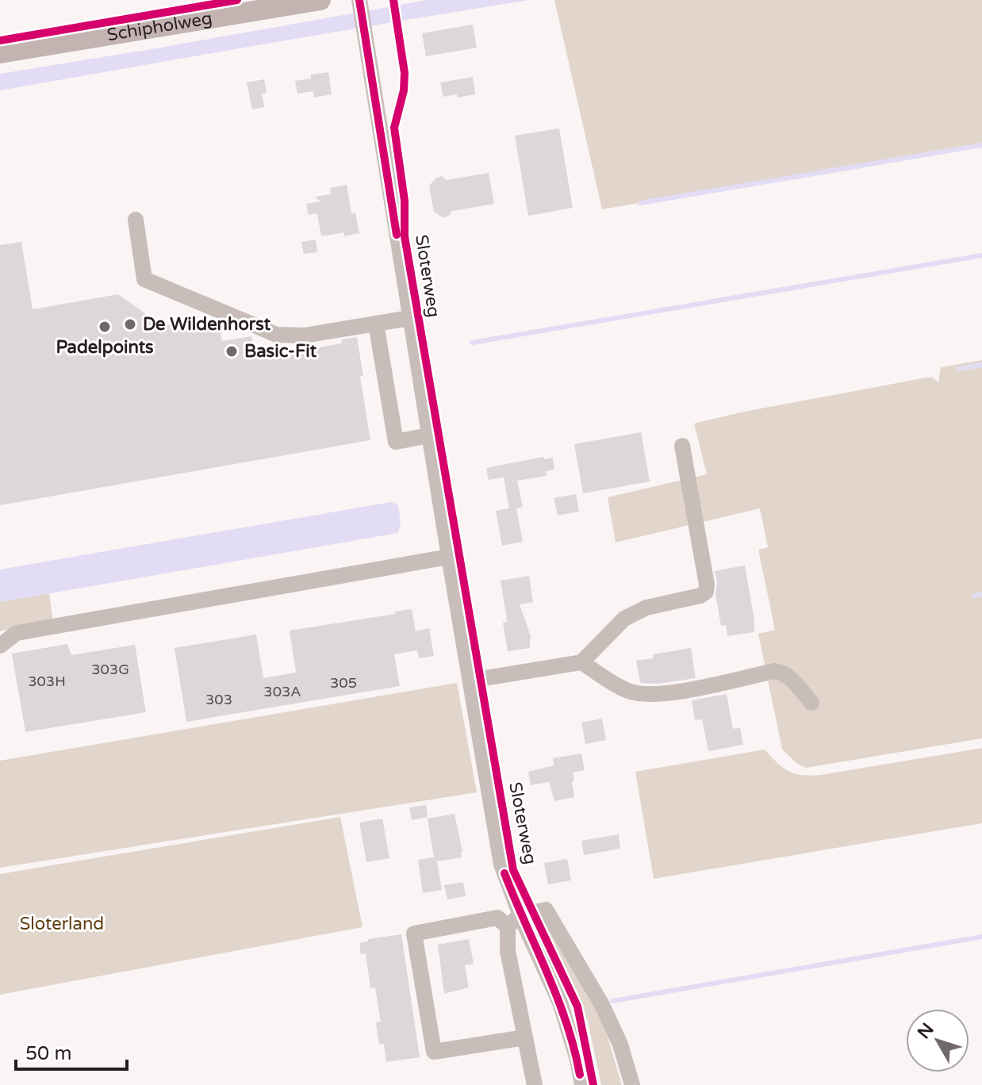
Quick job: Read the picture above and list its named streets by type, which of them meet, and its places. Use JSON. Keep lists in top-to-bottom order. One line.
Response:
{"streets":{"main road":["Schipholweg"],"street":["Sloterweg"]},"parks":["Sloterland"],"places":["De Wildenhorst","Padelpoints","Basic-Fit"],"house_numbers":["303G","303H","305","303A","303"],"scale_bar":"50 m","north":"top left"}
